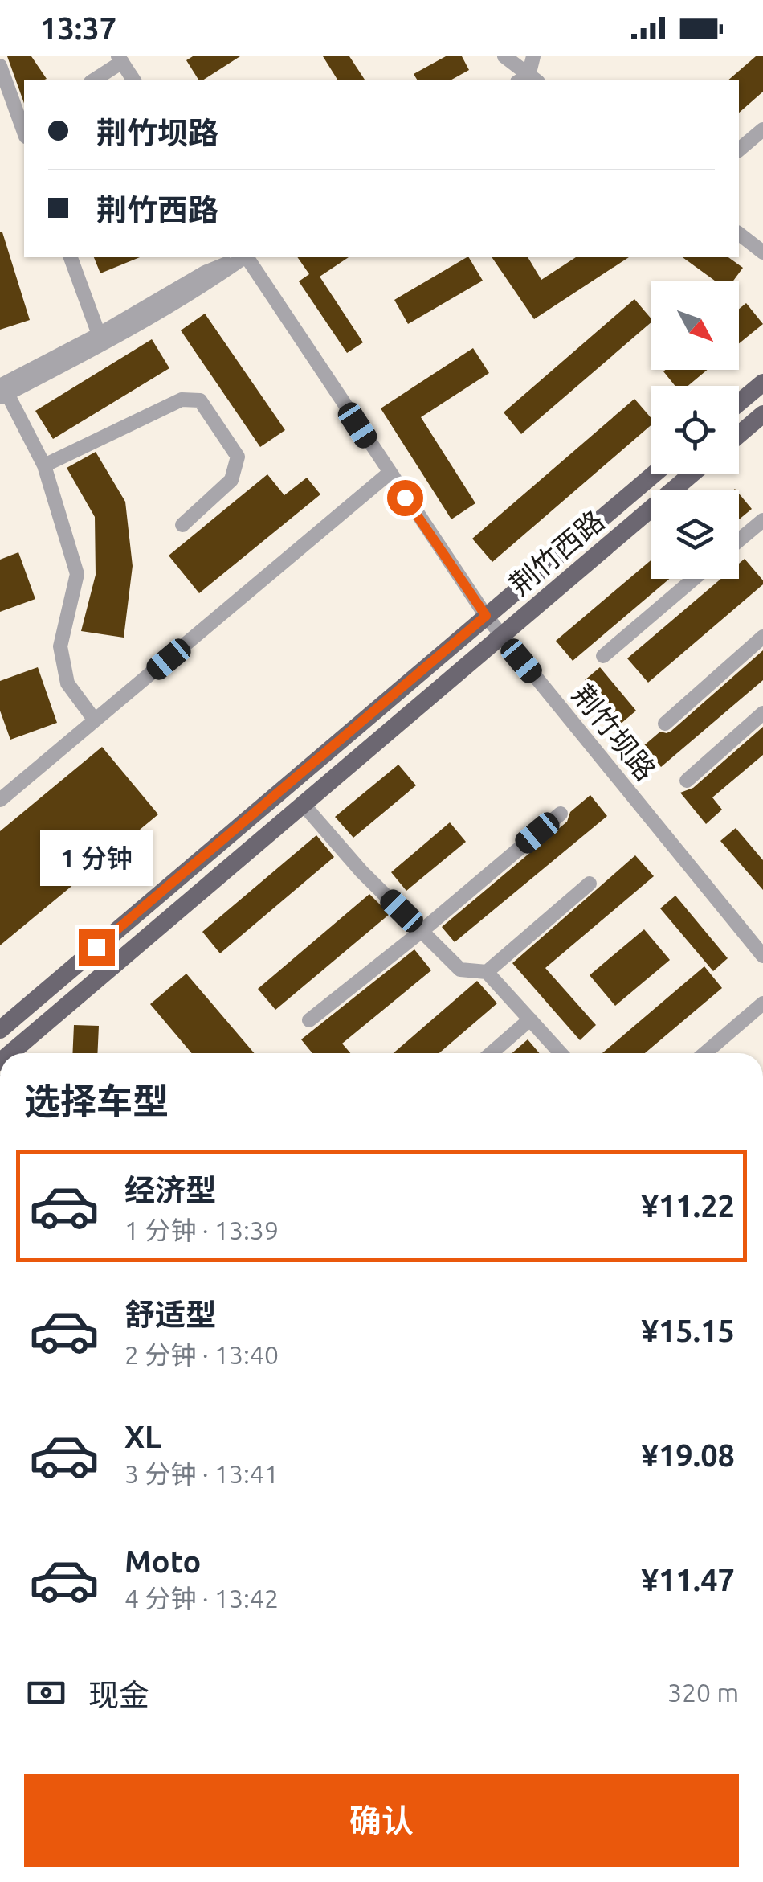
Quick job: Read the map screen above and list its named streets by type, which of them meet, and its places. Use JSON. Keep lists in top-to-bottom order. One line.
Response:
{"streets":{"main road":["荆竹西路"],"street":["荆竹坝路"]},"crossings":[["荆竹西路","荆竹坝路"]],"north":"bottom right","page":{"status":"13:37","banner":["荆竹坝路","荆竹西路"],"bubble":"1 分钟","heading":"选择车型","list":[{"name":"经济型","note":"1 分钟 · 13:39","value":"¥11.22"},{"name":"舒适型","note":"2 分钟 · 13:40","value":"¥15.15"},{"name":"XL","note":"3 分钟 · 13:41","value":"¥19.08"},{"name":"Moto","note":"4 分钟 · 13:42","value":"¥11.47"}],"pay":["现金","320 m"],"buttons":"确认"}}
